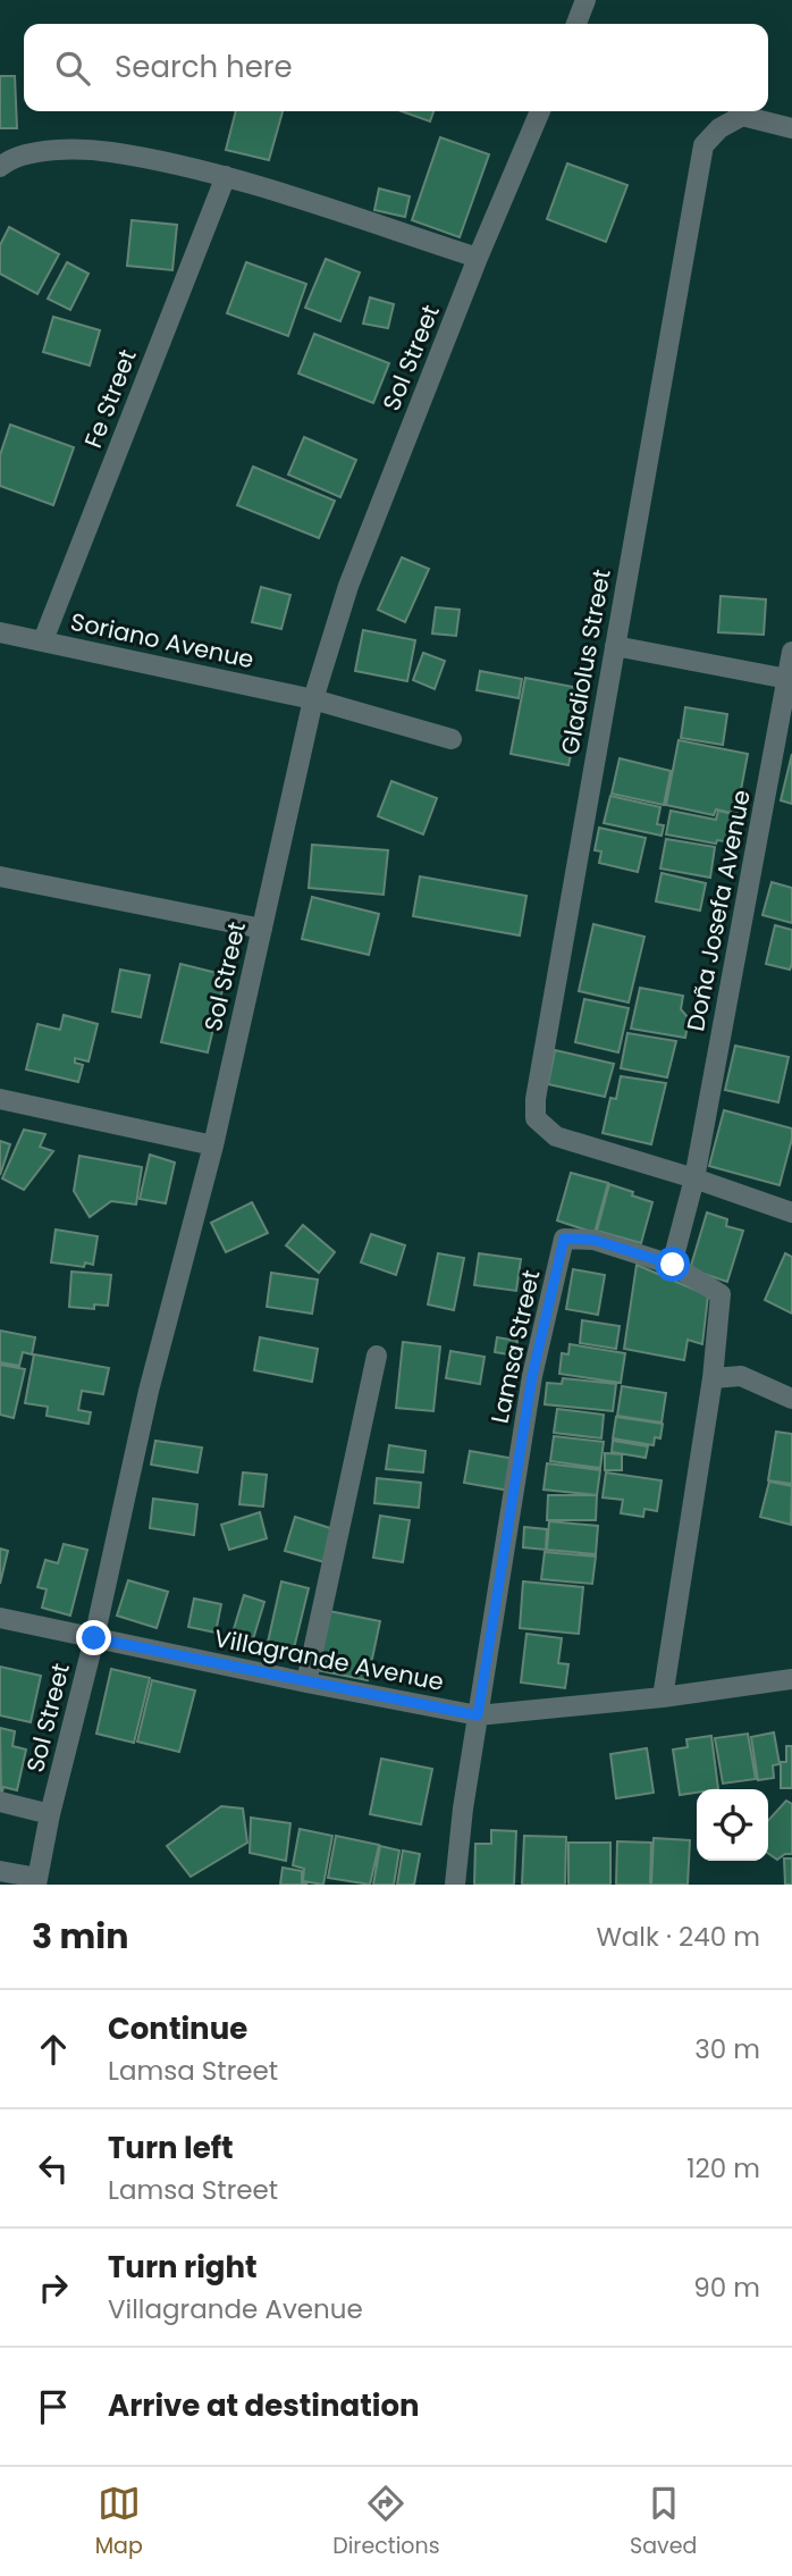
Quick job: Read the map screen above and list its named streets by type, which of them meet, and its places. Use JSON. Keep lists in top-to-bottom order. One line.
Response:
{"streets":{"street":["Sol Street","Fe Street","Soriano Avenue","Gladiolus Street","Doña Josefa Avenue","Lamsa Street","Villagrande Avenue"]},"crossings":[["Sol Street","Soriano Avenue"],["Sol Street","Villagrande Avenue"],["Fe Street","Soriano Avenue"],["Gladiolus Street","Doña Josefa Avenue"],["Doña Josefa Avenue","Lamsa Street"],["Lamsa Street","Villagrande Avenue"]],"page":{"search":"Search here","heading":["3 min","Walk · 240 m"],"list":[["Continue","Lamsa Street","30 m"],["Turn left","Lamsa Street","120 m"],["Turn right","Villagrande Avenue","90 m"],"Arrive at destination"],"nav":["Map","Directions","Saved"]}}
